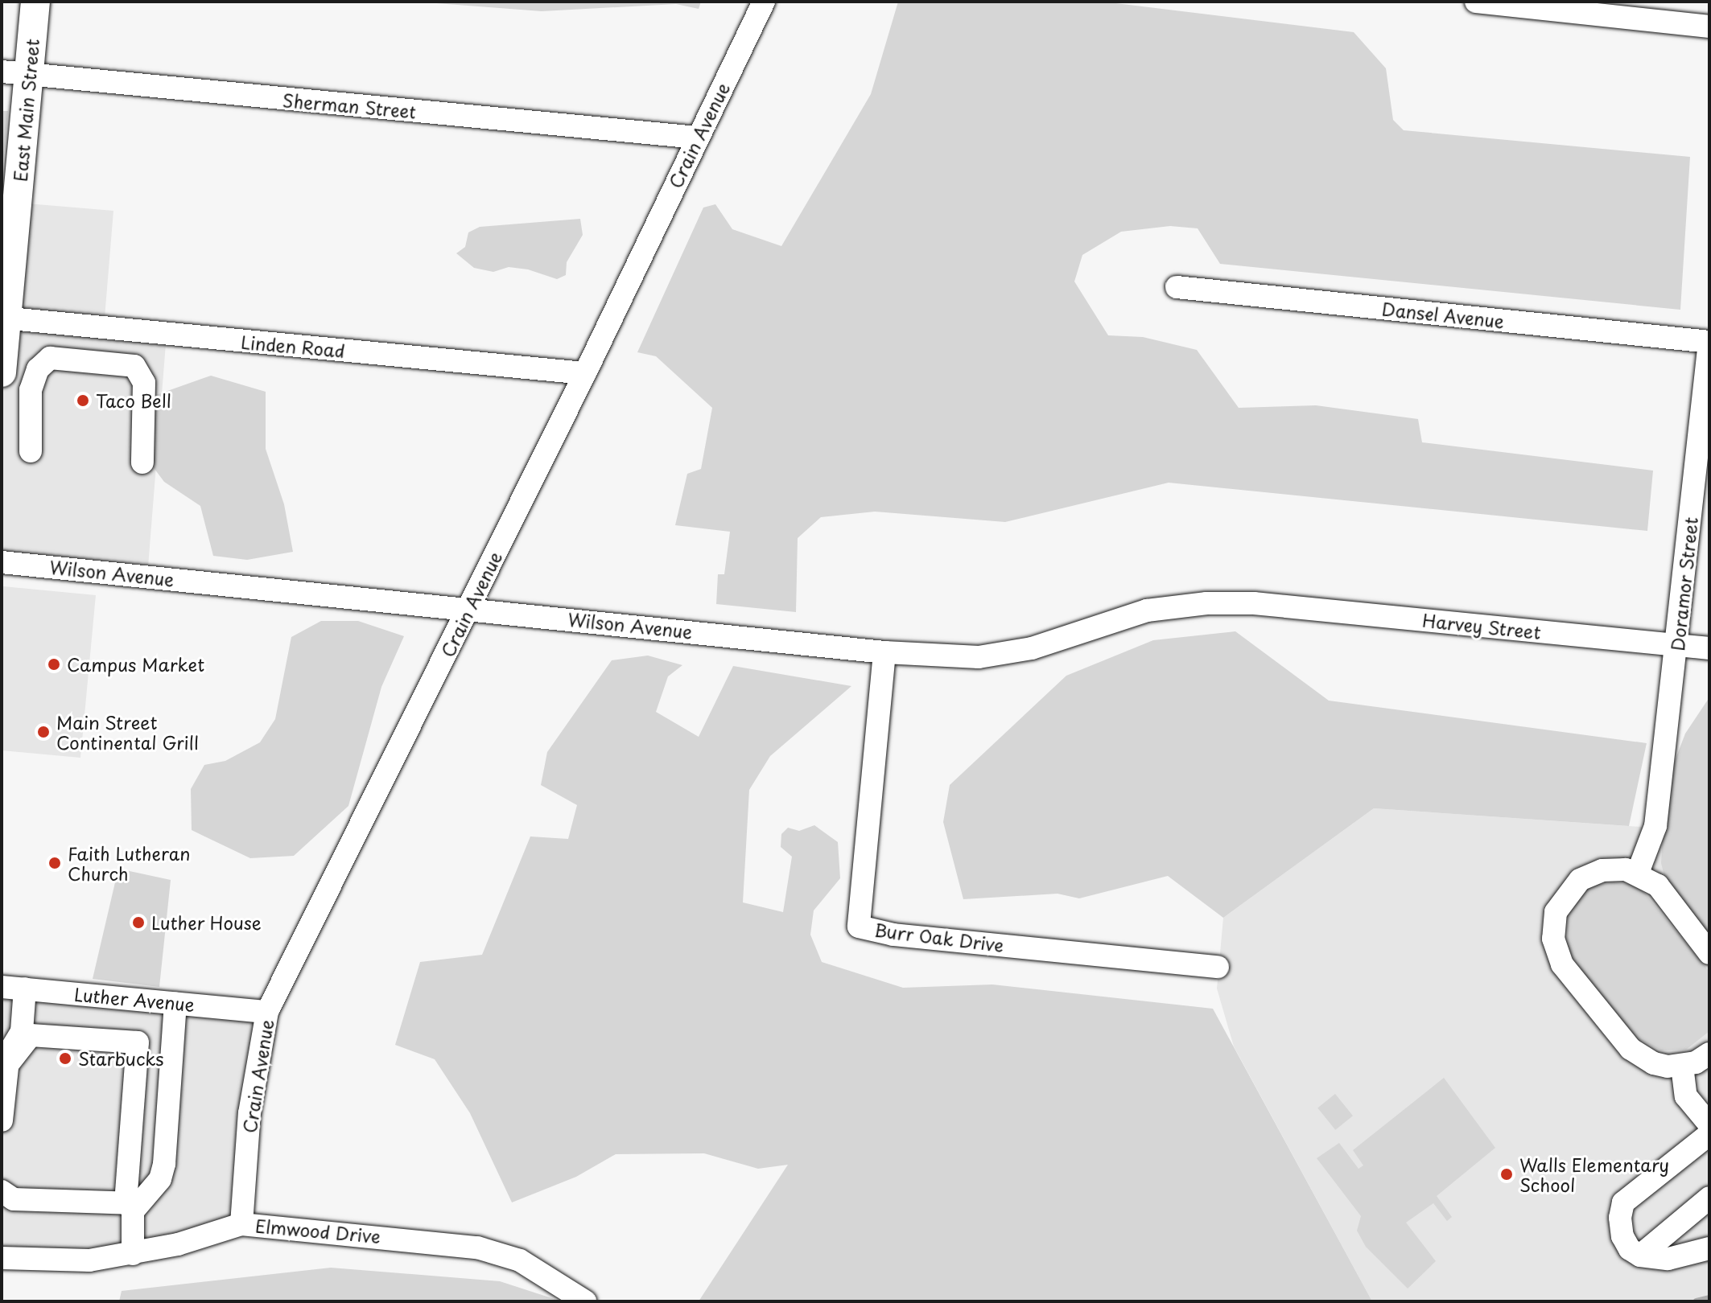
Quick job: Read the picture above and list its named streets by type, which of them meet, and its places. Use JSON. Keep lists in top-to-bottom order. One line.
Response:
{"streets":{"main road":["East Main Street"],"street":["Sherman Street","Crain Avenue","Dansel Avenue","Linden Road","Wilson Avenue","Doramor Street","Harvey Street","Burr Oak Drive","Luther Avenue","Elmwood Drive"]},"crossings":[["Sherman Street","East Main Street"],["Sherman Street","Crain Avenue"],["East Main Street","Linden Road"],["Crain Avenue","Linden Road"],["Crain Avenue","Wilson Avenue"],["Crain Avenue","Luther Avenue"],["Crain Avenue","Elmwood Drive"],["Dansel Avenue","Doramor Street"],["Wilson Avenue","Harvey Street"],["Wilson Avenue","Burr Oak Drive"],["Doramor Street","Harvey Street"]],"places":["Taco Bell","Campus Market","Main Street Continental Grill","Faith Lutheran Church","Luther House","Starbucks","Walls Elementary School"]}
